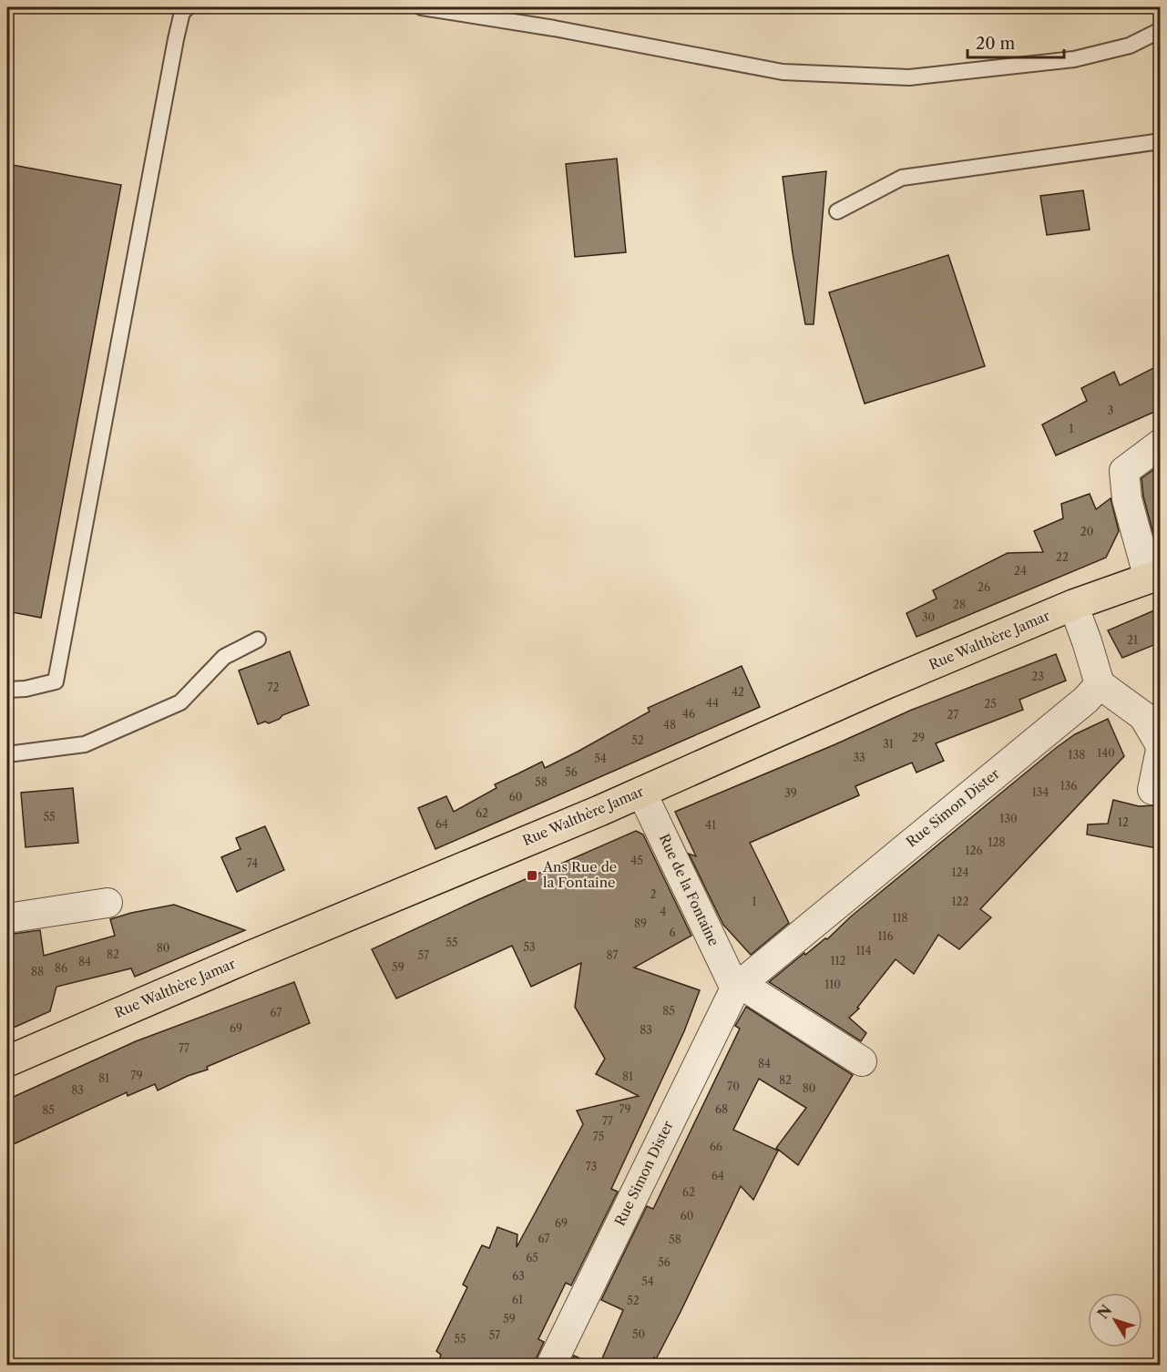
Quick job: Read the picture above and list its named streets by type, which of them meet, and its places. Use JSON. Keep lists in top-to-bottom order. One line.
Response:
{"streets":{"main road":["Rue Walthère Jamar"],"street":["Rue Simon Dister","Rue de la Fontaine"]},"crossings":[["Rue Walthère Jamar","Rue de la Fontaine"],["Rue Simon Dister","Rue de la Fontaine"]],"places":{"transit":["Ans Rue de la Fontaine"]},"house_numbers":["3","1","20","22","24","26","28","30","21","23","72","42","44","25","46","27","48","29","52","31","140","138","33","54","56","58","136","134","39","60","62","55","130","12","64","41","128","126","45","74","124","2","1","122","4","118","89","6","116","55","53","80","114","82","57","87","112","84","59","86","88","110","85","67","69","83","77","84","79","81","81","82","70","80","83","79","68","85","77","75","66","73","64","62","60","69","67","58","65","56","63","54","61","52","59","50","57","55"],"scale_bar":"20 m","north":"top left"}
